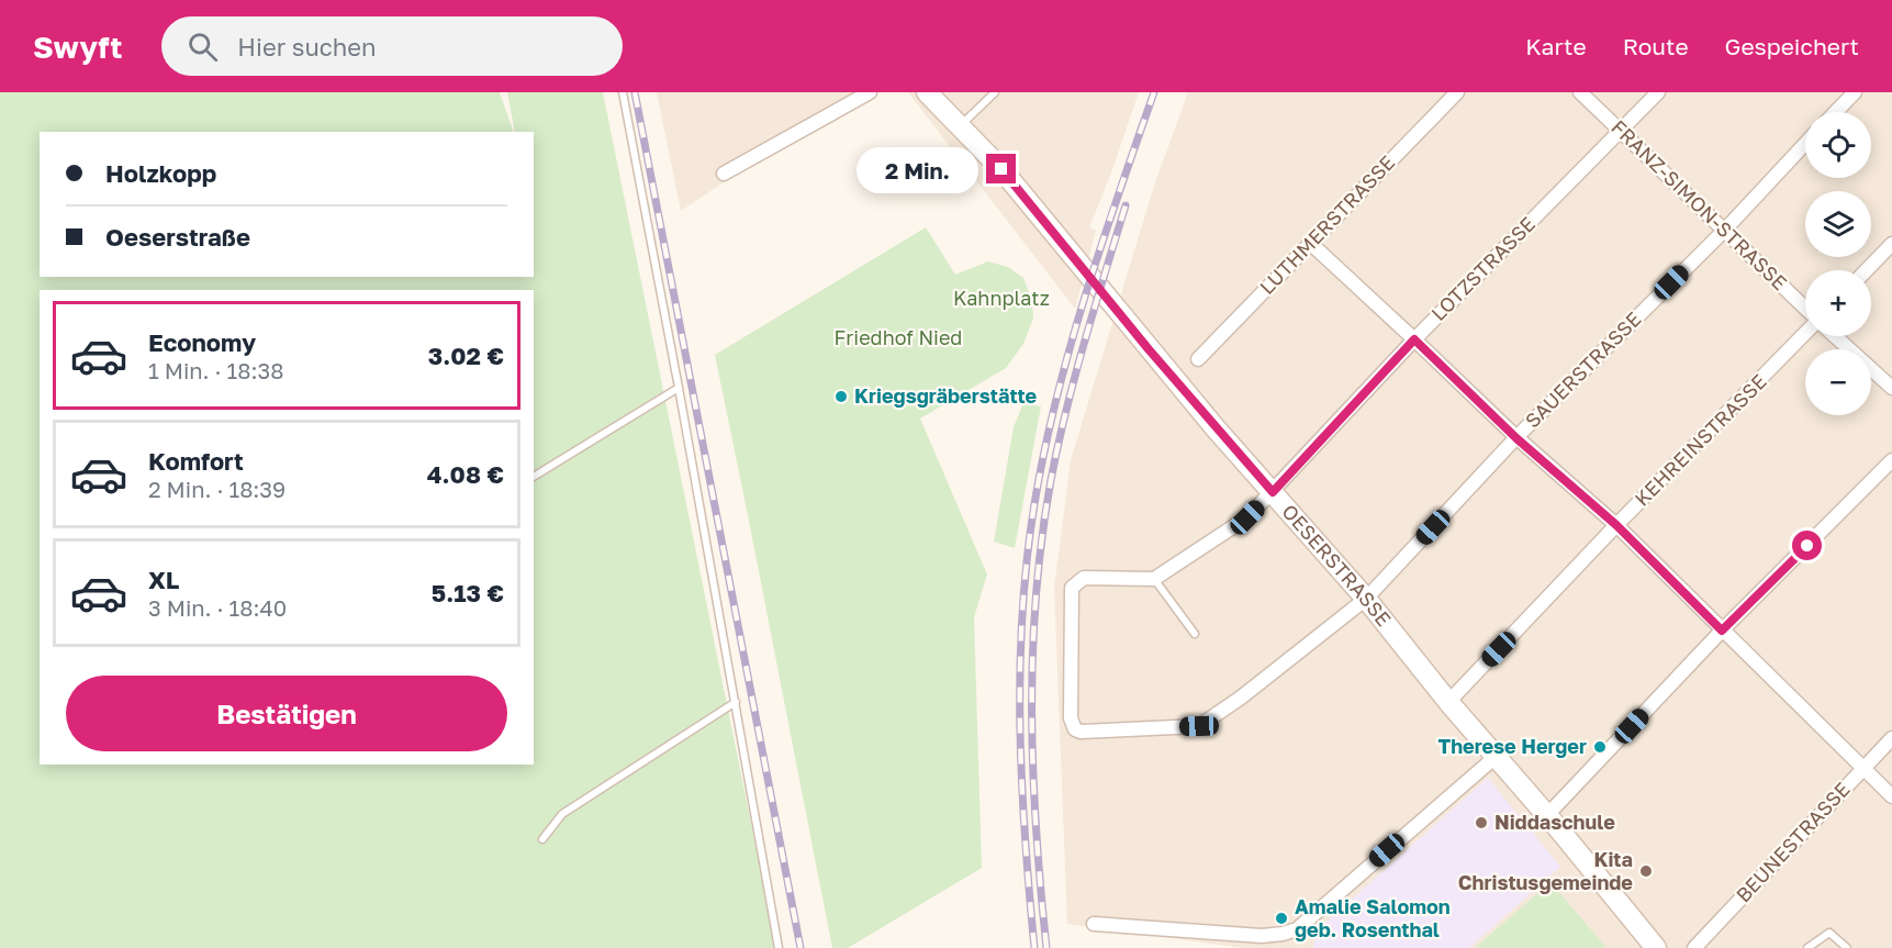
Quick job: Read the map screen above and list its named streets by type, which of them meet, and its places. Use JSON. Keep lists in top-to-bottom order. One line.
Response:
{"streets":{"street":["FRANZ-SIMON-STRASSE","LUTHMERSTRASSE","LOTZSTRASSE","SAUERSTRASSE","KEHREINSTRASSE","OESERSTRASSE","BEUNESTRASSE"]},"crossings":[["FRANZ-SIMON-STRASSE","LOTZSTRASSE"],["FRANZ-SIMON-STRASSE","SAUERSTRASSE"],["LOTZSTRASSE","SAUERSTRASSE"],["LOTZSTRASSE","OESERSTRASSE"],["SAUERSTRASSE","OESERSTRASSE"],["KEHREINSTRASSE","OESERSTRASSE"]],"parks":["Kahnplatz","Friedhof Nied"],"places":["Kriegsgräberstätte","Therese Herger","Niddaschule","Kita Christusgemeinde","Amalie Salomon geb. Rosenthal"],"page":{"header":"Swyft","search":"Hier suchen","nav":["Karte","Route","Gespeichert"],"map_buttons":["+","−"],"banner":["Holzkopp","Oeserstraße"],"bubble":"2 Min.","list":[{"name":"Economy","note":"1 Min. · 18:38","value":"3.02 €"},{"name":"Komfort","note":"2 Min. · 18:39","value":"4.08 €"},{"name":"XL","note":"3 Min. · 18:40","value":"5.13 €"}],"buttons":"Bestätigen"}}
